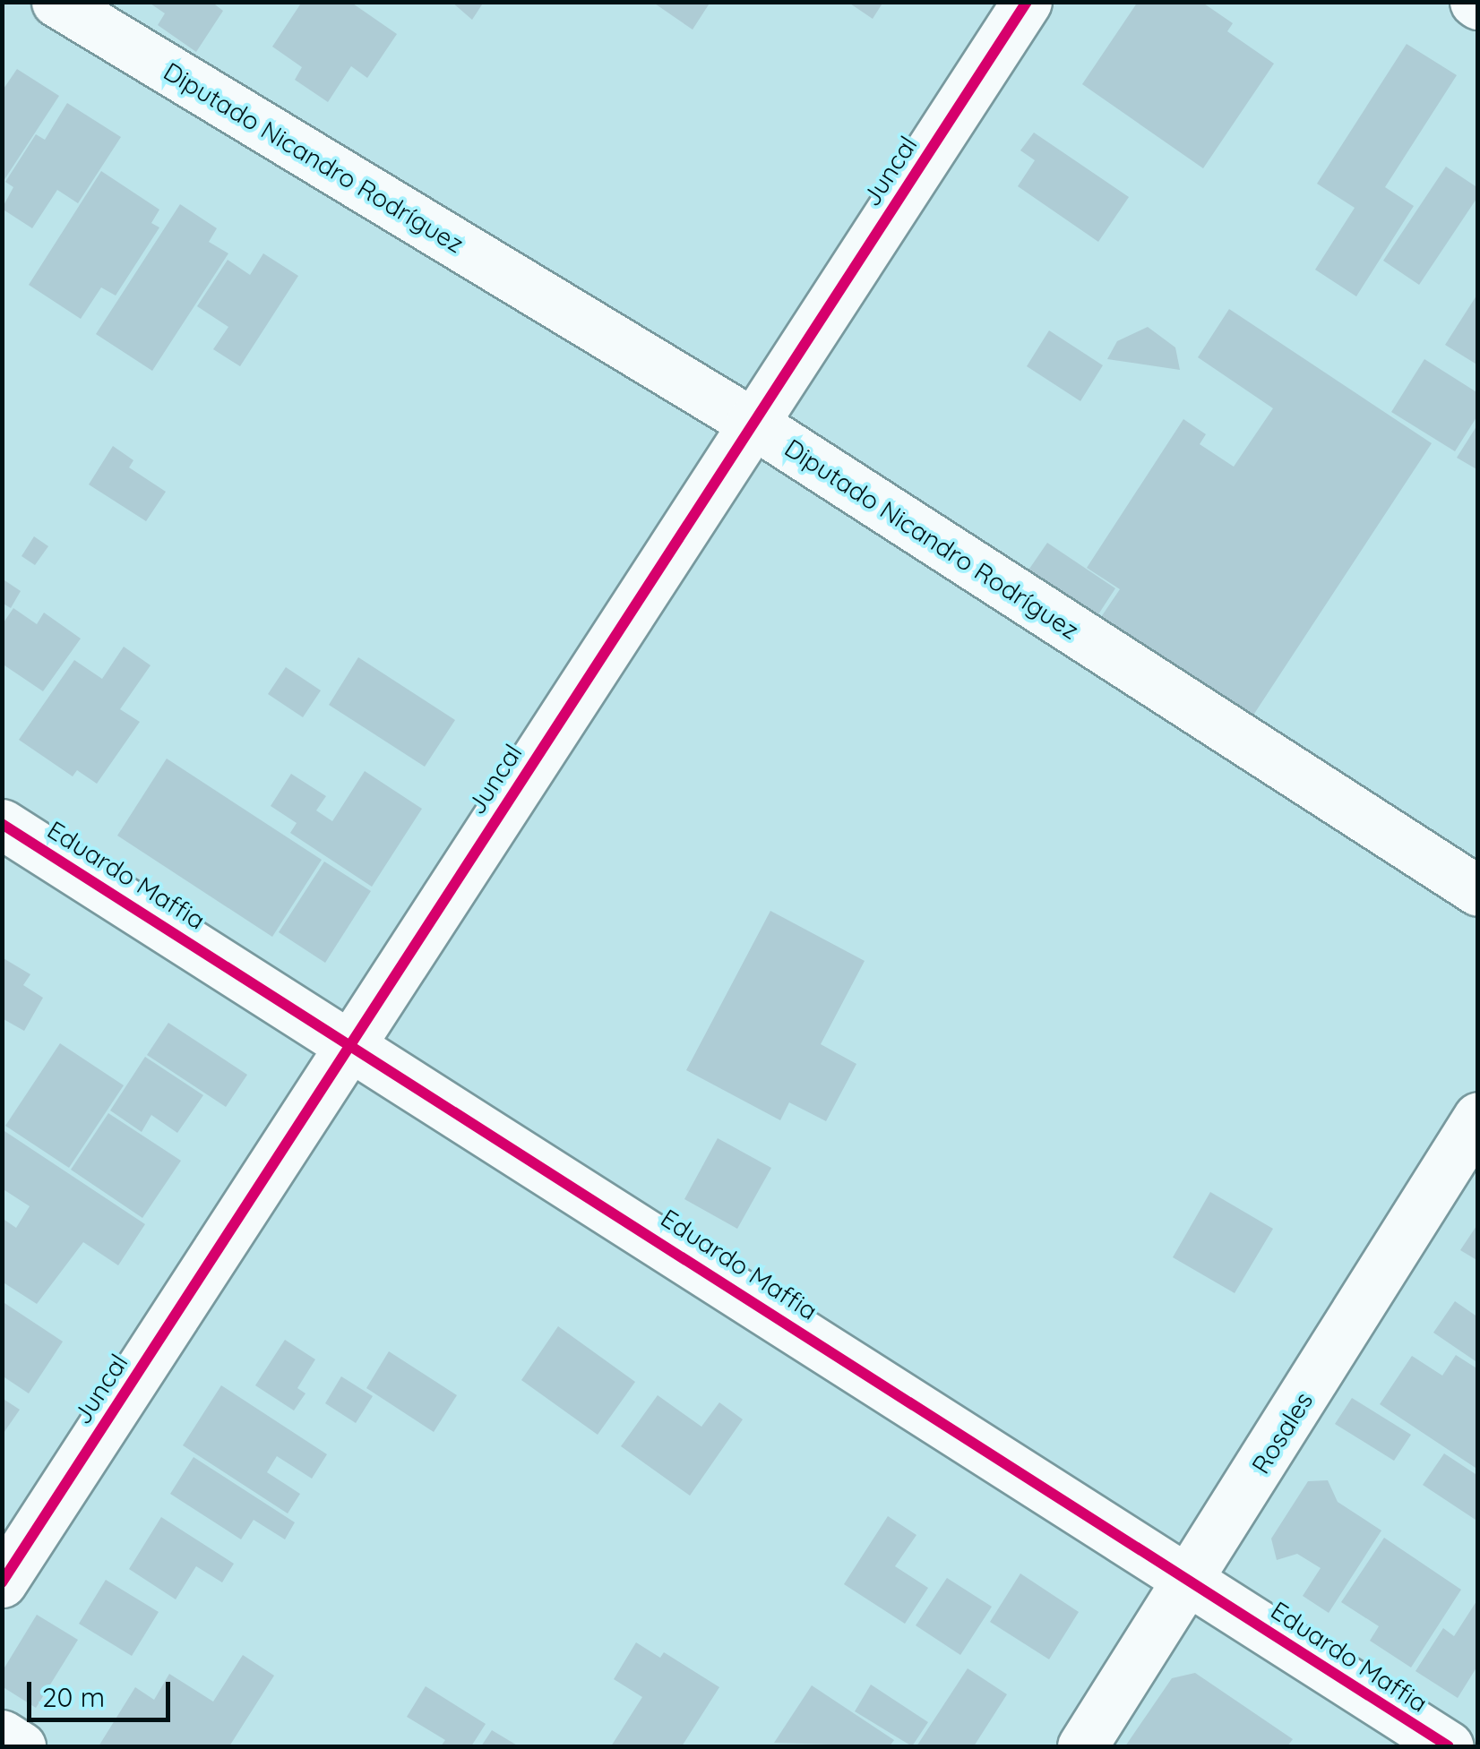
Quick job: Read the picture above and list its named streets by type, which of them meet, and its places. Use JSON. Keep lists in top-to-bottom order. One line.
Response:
{"streets":{"street":["Diputado Nicandro Rodríguez","Juncal","Eduardo Maffia","Rosales"]},"crossings":[["Diputado Nicandro Rodríguez","Juncal"],["Juncal","Eduardo Maffia"],["Eduardo Maffia","Rosales"]],"scale_bar":"20 m"}
